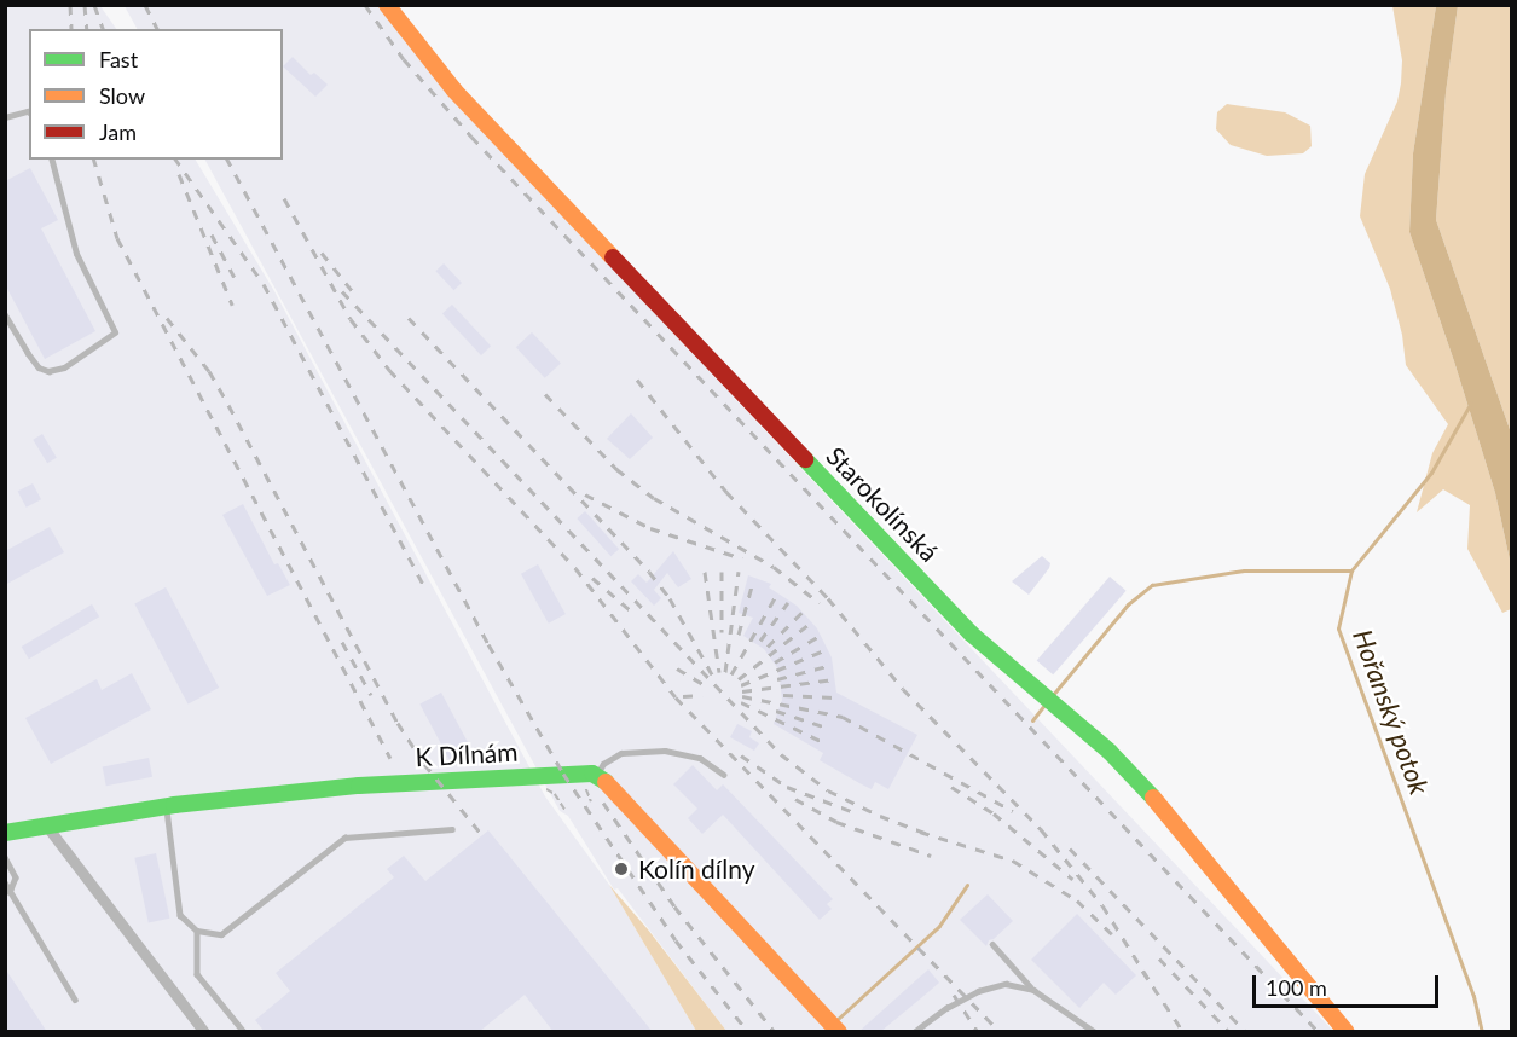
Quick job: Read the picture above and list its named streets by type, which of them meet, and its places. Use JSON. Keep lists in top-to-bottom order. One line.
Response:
{"streets":{"street":["Starokolínská","K Dílnám"]},"water":["Hořanský potok"],"places":["Kolín dílny"],"legend":["Fast","Slow","Jam"],"scale_bar":"100 m"}
